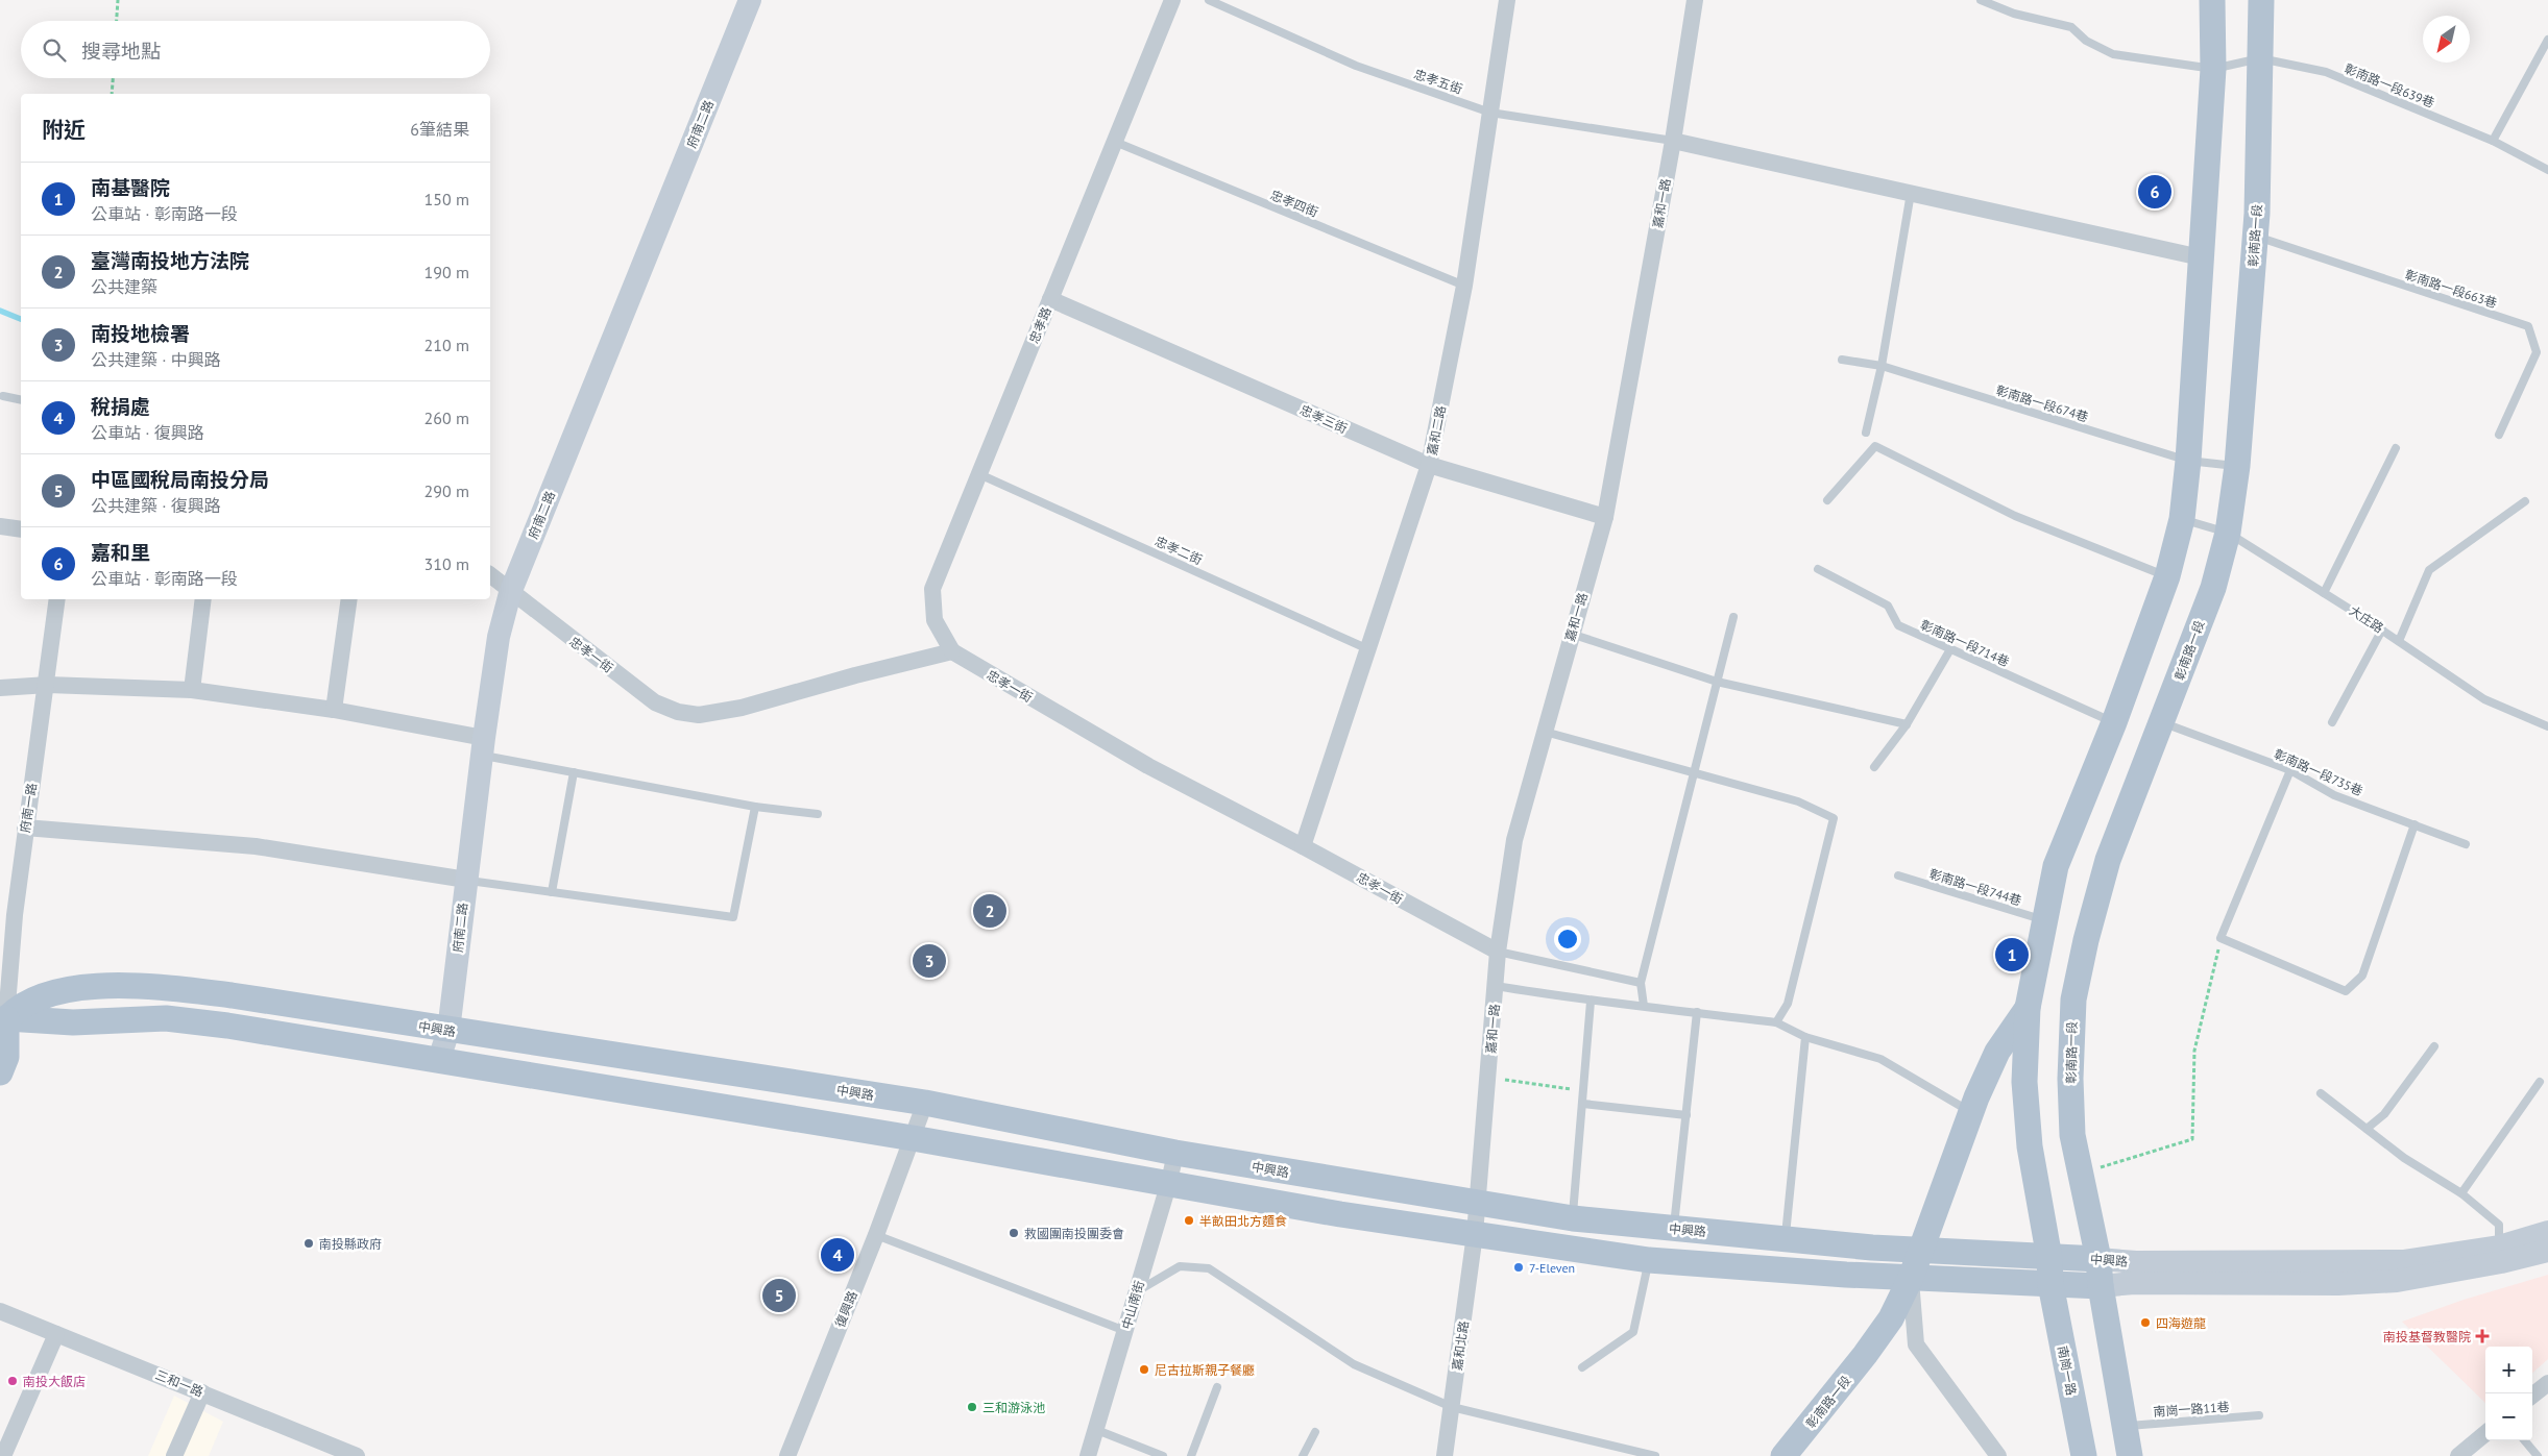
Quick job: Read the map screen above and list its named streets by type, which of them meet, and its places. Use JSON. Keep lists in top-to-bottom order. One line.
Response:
{"streets":{"main road":["彰南路一段","中興路","南崗一路"],"street":["府南二路","嘉和一路","忠孝路","忠孝三街","嘉和二路","忠孝一街","府南一路","中山南街","復興路","嘉和北路","三和一路"],"lane":["忠孝五街","彰南路一段639巷","忠孝四街","彰南路一段663巷","彰南路一段674巷","忠孝二街","大庄路","彰南路一段714巷","彰南路一段735巷","彰南路一段744巷","南崗一路11巷"]},"crossings":[["忠孝五街","嘉和一路"],["忠孝五街","嘉和二路"],["彰南路一段639巷","彰南路一段"],["府南二路","忠孝一街"],["府南二路","中興路"],["忠孝四街","忠孝路"],["忠孝四街","嘉和二路"],["嘉和一路","忠孝三街"],["嘉和一路","忠孝一街"],["嘉和一路","中興路"],["嘉和一路","嘉和北路"],["彰南路一段","彰南路一段663巷"],["彰南路一段","彰南路一段674巷"],["彰南路一段","大庄路"],["彰南路一段","彰南路一段714巷"],["彰南路一段","彰南路一段735巷"],["彰南路一段","彰南路一段744巷"],["彰南路一段","中興路"],["彰南路一段","南崗一路"],["忠孝路","忠孝三街"],["忠孝路","忠孝二街"],["忠孝路","忠孝一街"],["忠孝三街","嘉和二路"],["嘉和二路","忠孝二街"],["嘉和二路","忠孝一街"],["府南一路","中興路"],["中興路","中山南街"],["中興路","復興路"],["中興路","嘉和北路"],["中興路","南崗一路"]],"places":{"other":["半畝田北方麵食","救國團南投團委會","南投縣政府","7-Eleven","四海遊龍","尼古拉斯親子餐廳","南投大飯店","三和游泳池"],"health":["南投基督教醫院"]},"north":"bottom left","page":{"search":"搜尋地點","heading":["附近","6筆結果"],"list":[{"mark":"1","name":"南基醫院","note":"公車站 · 彰南路一段","value":"150 m"},{"mark":"2","name":"臺灣南投地方法院","note":"公共建築","value":"190 m"},{"mark":"3","name":"南投地檢署","note":"公共建築 · 中興路","value":"210 m"},{"mark":"4","name":"稅捐處","note":"公車站 · 復興路","value":"260 m"},{"mark":"5","name":"中區國稅局南投分局","note":"公共建築 · 復興路","value":"290 m"},{"mark":"6","name":"嘉和里","note":"公車站 · 彰南路一段","value":"310 m"}],"pins":["6","2","1","3","4","5"],"map_buttons":["+","−"]}}
